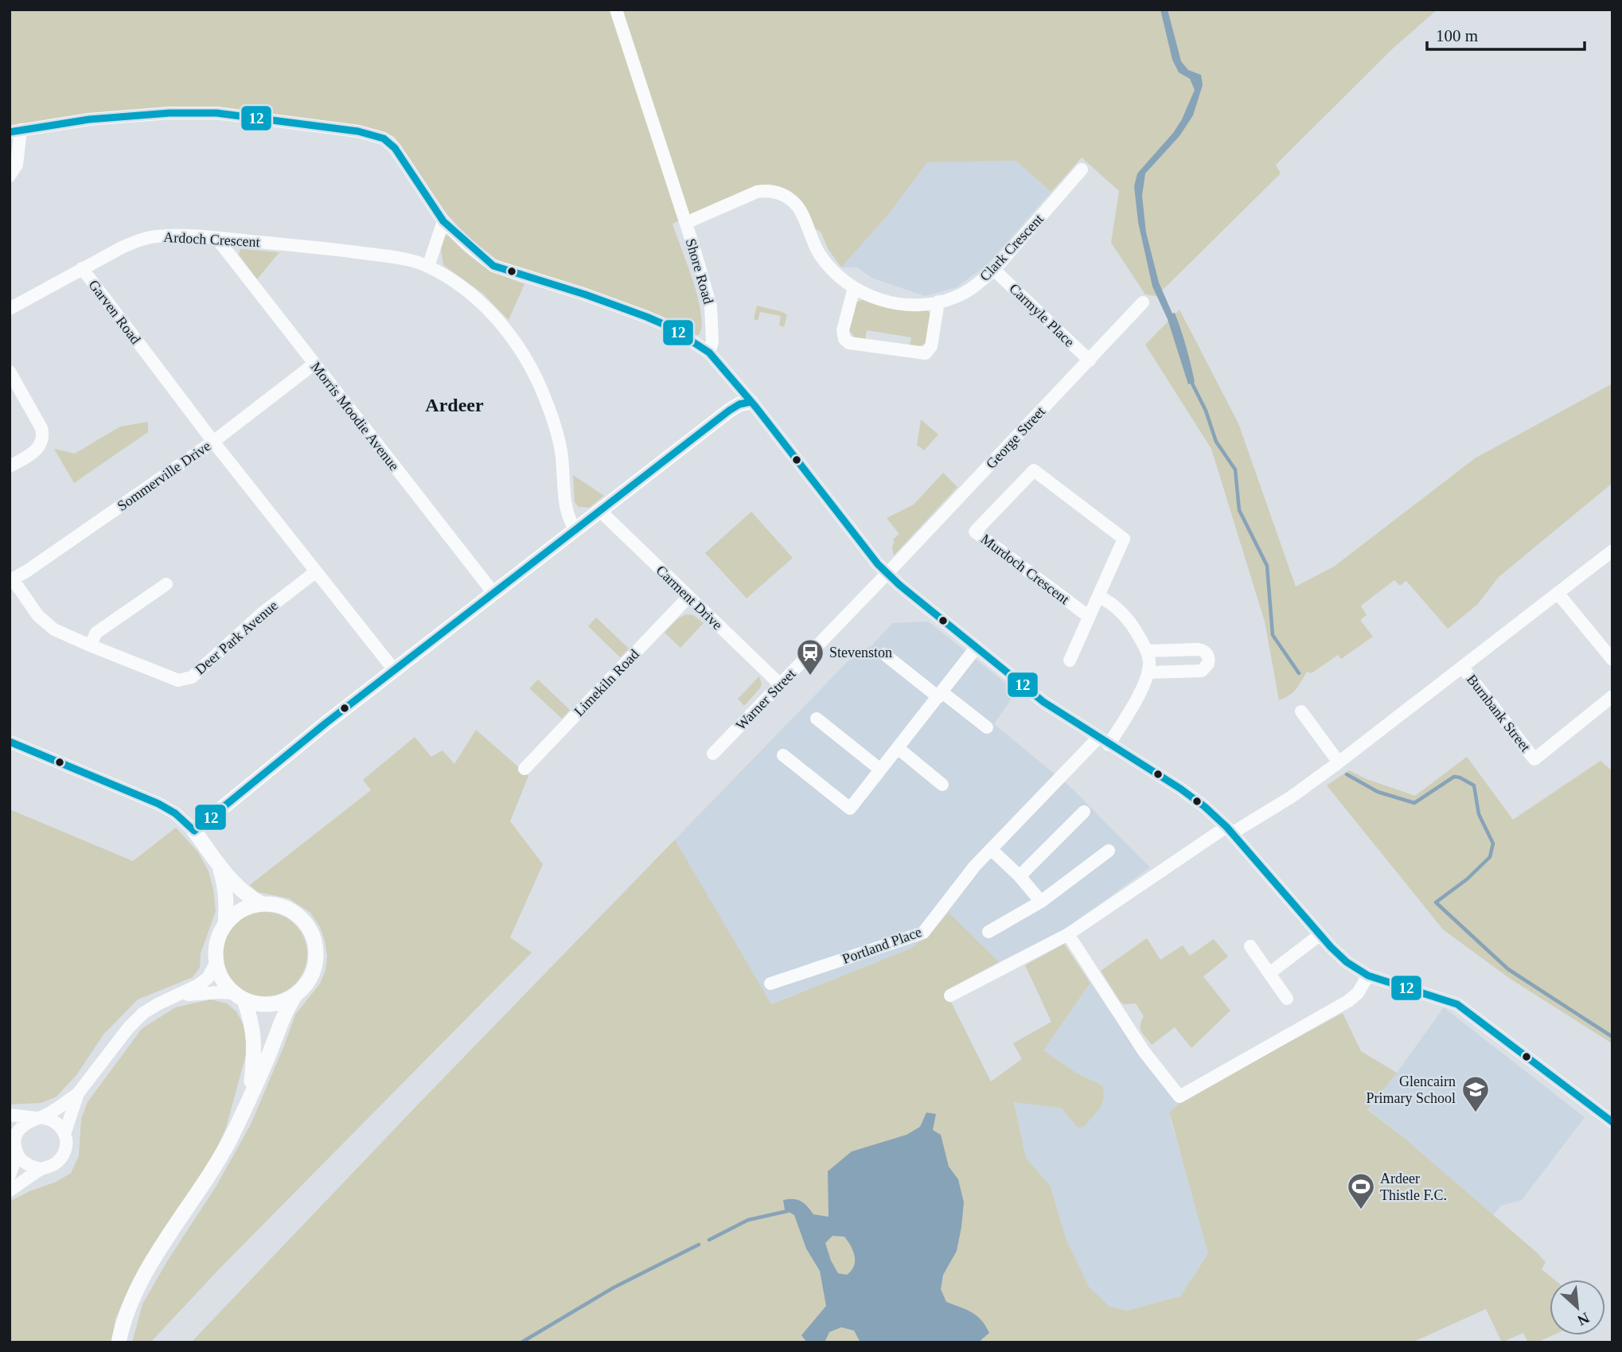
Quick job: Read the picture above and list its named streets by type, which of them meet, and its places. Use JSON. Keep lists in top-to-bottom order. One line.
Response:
{"streets":{"street":["Ardoch Crescent","Clark Crescent","Shore Road","Garven Road","Carmyle Place","Morris Moodie Avenue","George Street","Sommerville Drive","Murdoch Crescent","Carment Drive","Deer Park Avenue","Limekiln Road","Warner Street","Burnbank Street","Portland Place"]},"crossings":[["Ardoch Crescent","Garven Road"],["Ardoch Crescent","Morris Moodie Avenue"],["Clark Crescent","Shore Road"],["Clark Crescent","Carmyle Place"],["Garven Road","Sommerville Drive"],["Garven Road","Deer Park Avenue"],["Carmyle Place","George Street"],["Morris Moodie Avenue","Sommerville Drive"],["George Street","Warner Street"],["Sommerville Drive","Deer Park Avenue"],["Carment Drive","Limekiln Road"],["Carment Drive","Warner Street"]],"districts":["Ardeer"],"places":{"station":["Stevenston"],"school or university":["Glencairn Primary School"],"sports":["Ardeer Thistle F.C."]},"lines":["transit line 12"],"scale_bar":"100 m","north":"bottom right"}
